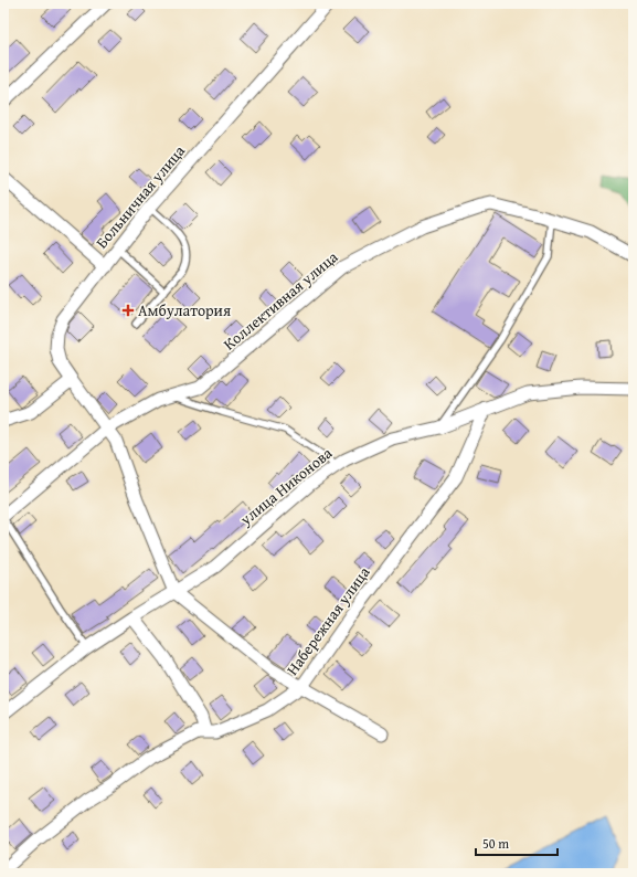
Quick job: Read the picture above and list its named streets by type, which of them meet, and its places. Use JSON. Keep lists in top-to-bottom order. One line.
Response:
{"streets":{"street":["Больничная улица","Коллективная улица","улица Никонова","Набережная улица"]},"crossings":[["Больничная улица","Коллективная улица"],["Больничная улица","улица Никонова"],["улица Никонова","Набережная улица"]],"places":{"health":["Амбулатория"]},"scale_bar":"50 m"}
